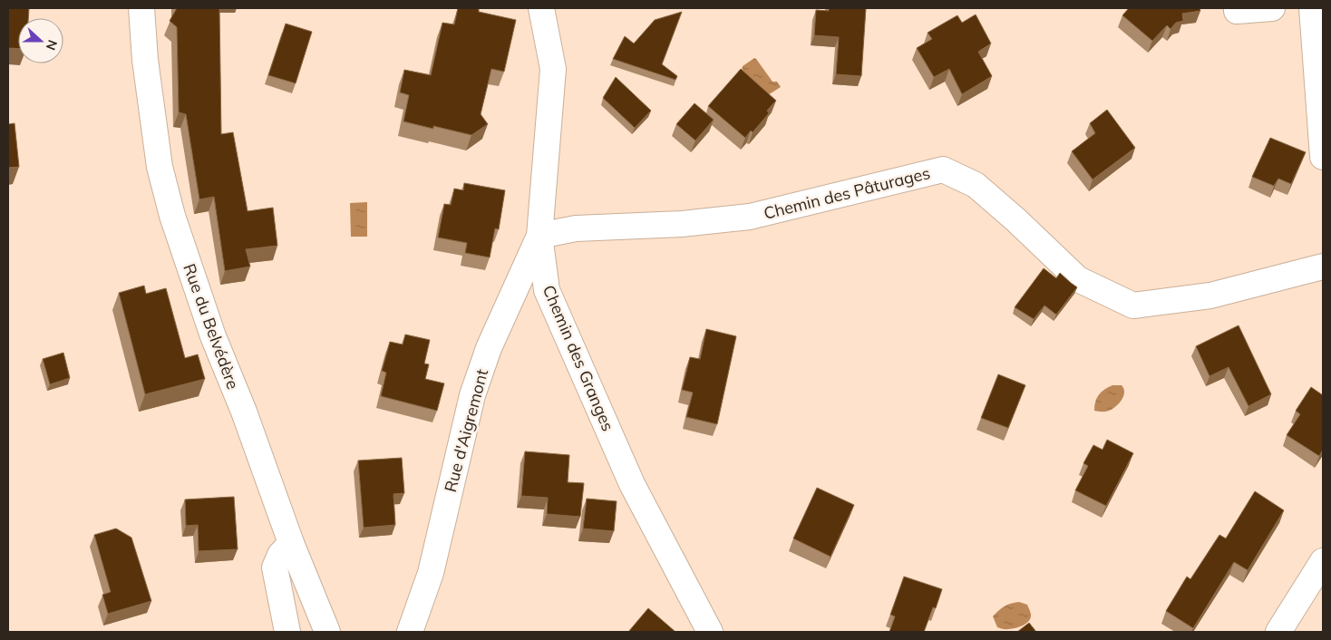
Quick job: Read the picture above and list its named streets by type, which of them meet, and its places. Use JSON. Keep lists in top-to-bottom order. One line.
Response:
{"streets":{"street":["Chemin des Pâturages","Rue du Belvédère","Chemin des Granges","Rue d'Aigremont"]},"crossings":[["Chemin des Pâturages","Chemin des Granges"],["Chemin des Pâturages","Rue d'Aigremont"],["Chemin des Granges","Rue d'Aigremont"]],"north":"right"}
